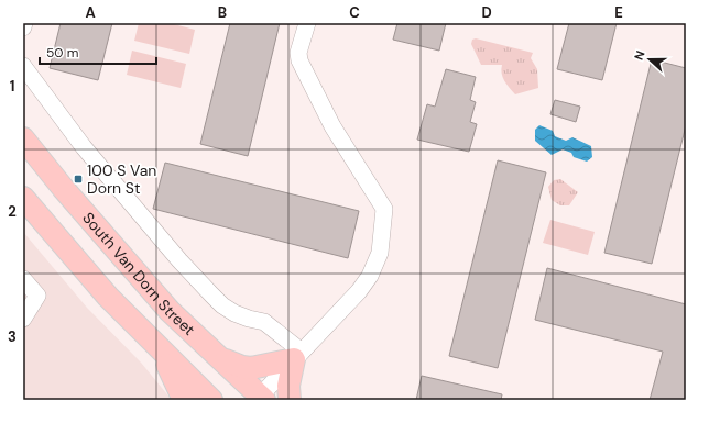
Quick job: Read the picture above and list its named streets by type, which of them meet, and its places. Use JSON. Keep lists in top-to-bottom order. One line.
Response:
{"streets":{"main road":["South Van Dorn Street"]},"places":{"transit":["100 S Van Dorn St"]},"scale_bar":"50 m","north":"left","grid":{"columns":["A","B","C","D","E"],"rows":["1","2","3"]}}
